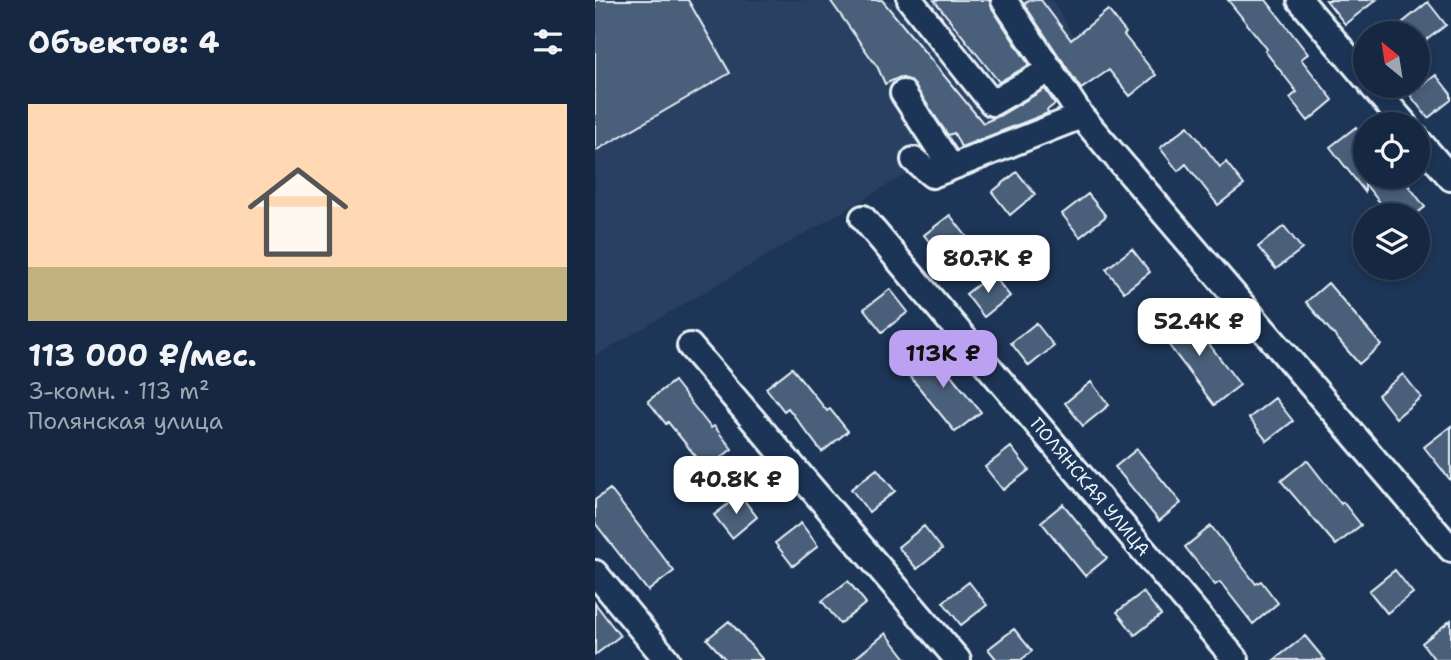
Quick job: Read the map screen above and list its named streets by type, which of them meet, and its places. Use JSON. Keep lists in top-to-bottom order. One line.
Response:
{"streets":{"street":["ПОЛЯНСКАЯ УЛИЦА"]},"north":"top left","page":{"heading":"Объектов: 4","list":[{"name":"113 000 ₽/мес.","note":"3-комн. · 113 m² · Полянская улица"}],"price":["80.7K ₽","52.4K ₽","113K ₽","40.8K ₽"]}}
